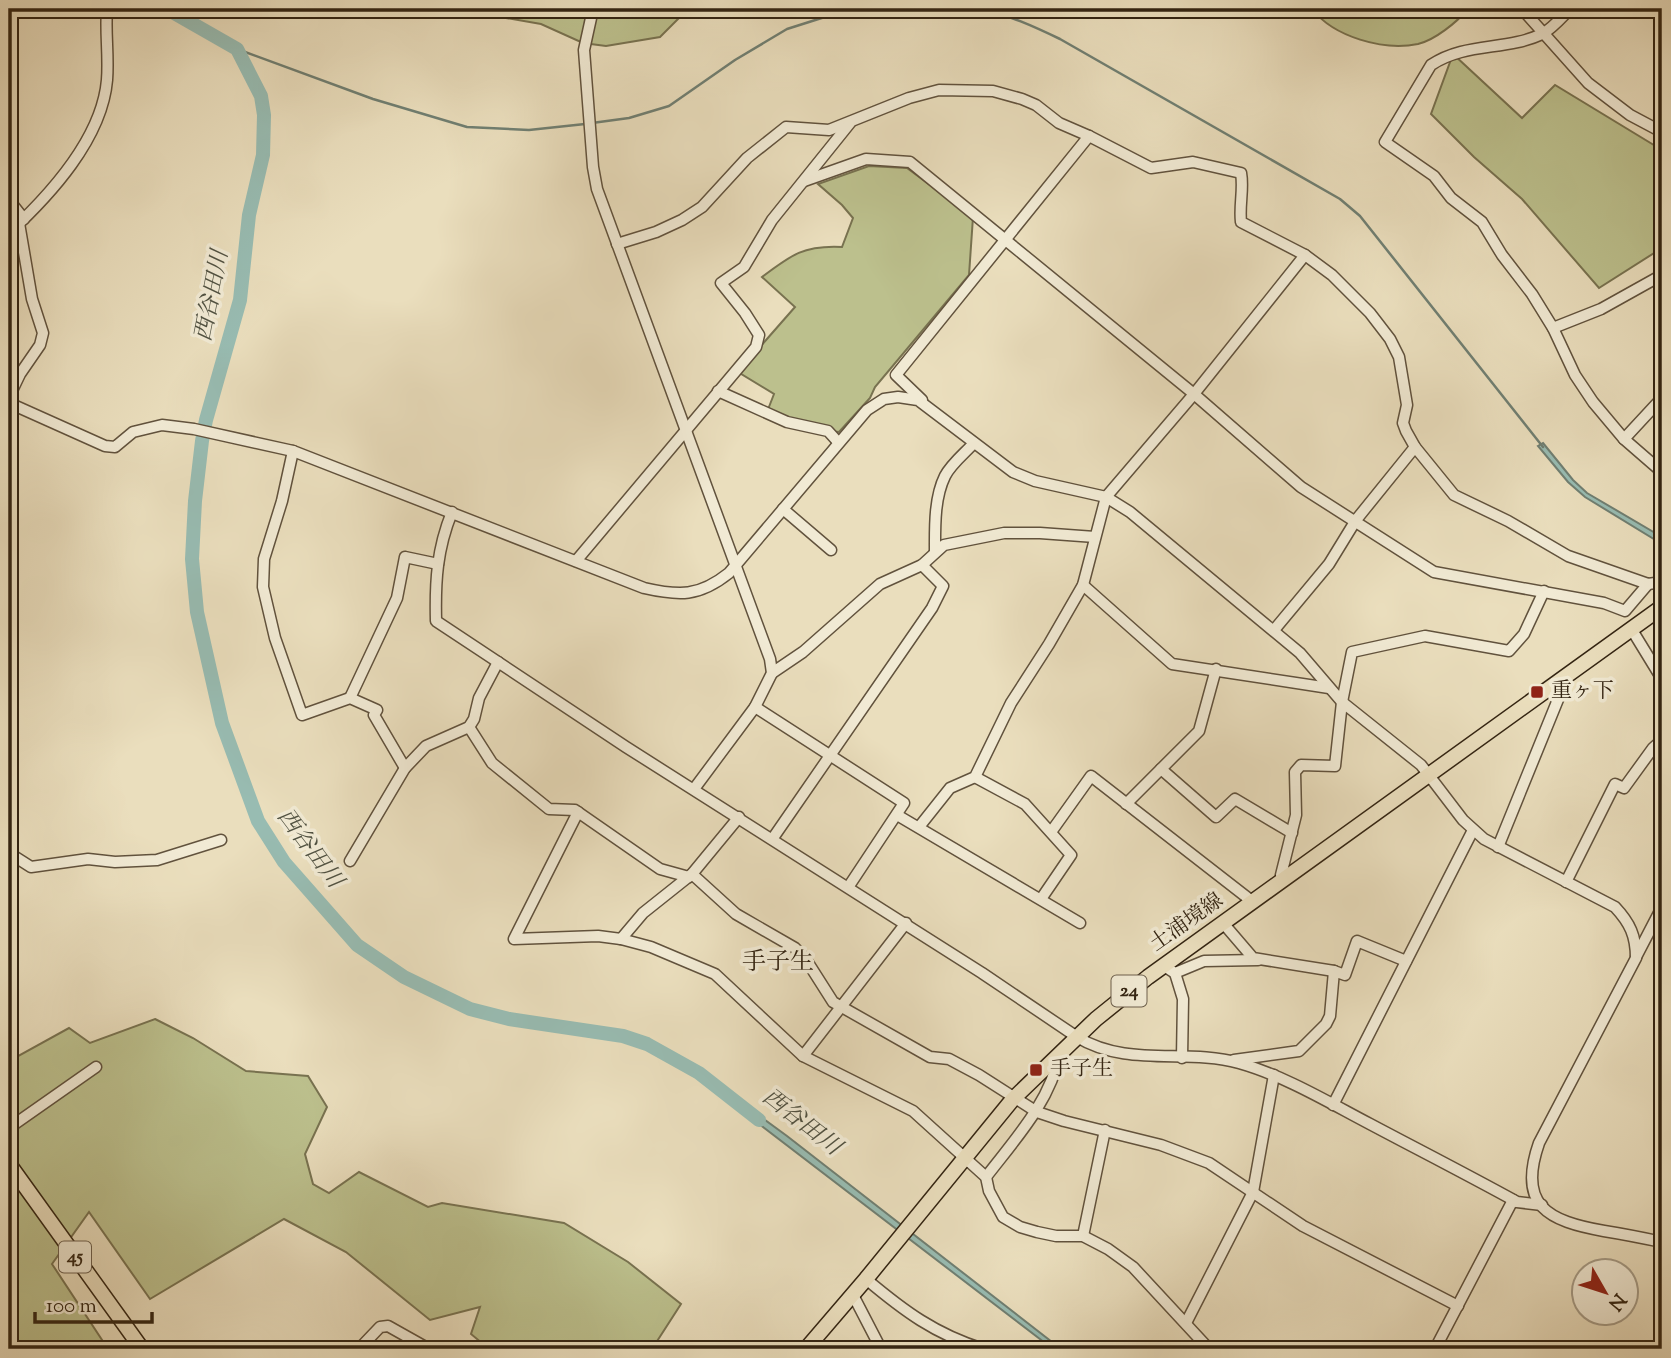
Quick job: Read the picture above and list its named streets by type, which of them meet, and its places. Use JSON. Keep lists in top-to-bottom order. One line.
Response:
{"streets":{"main road":["土浦境線","24","45"]},"districts":["手子生"],"water":["西谷田川"],"places":{"transit":["重ヶ下","手子生"]},"scale_bar":"100 m","north":"bottom right"}
